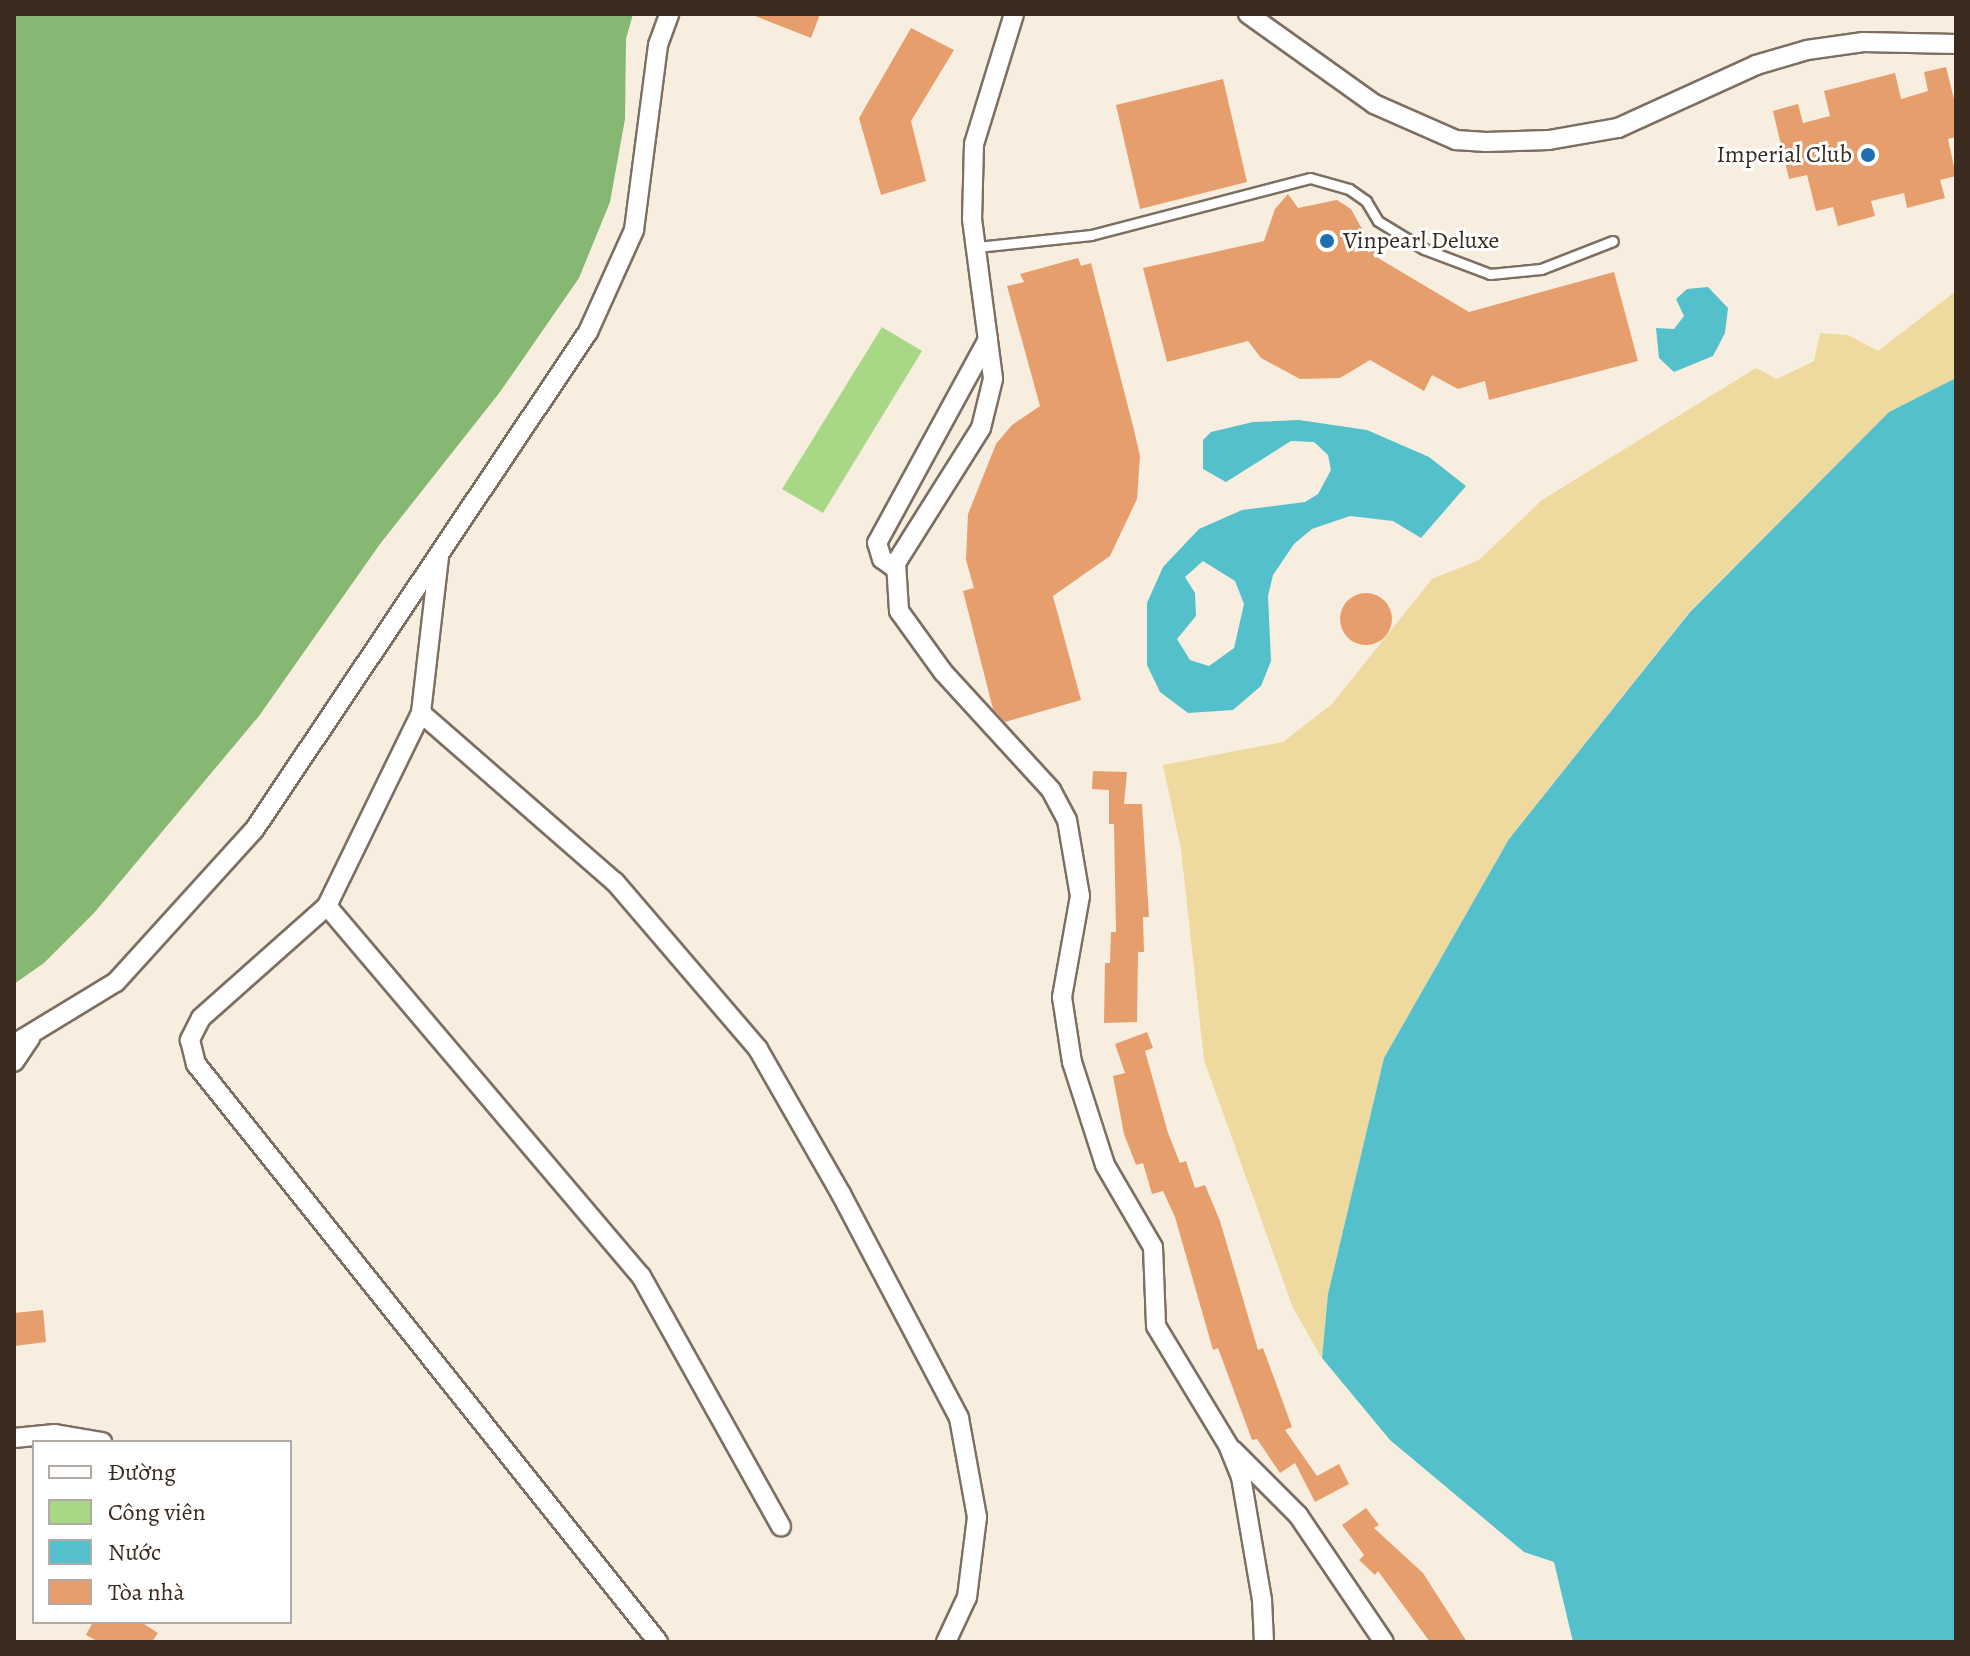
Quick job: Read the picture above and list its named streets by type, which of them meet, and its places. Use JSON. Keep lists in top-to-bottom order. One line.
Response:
{"places":["Imperial Club","Vinpearl Deluxe"],"legend":["Đường","Công viên","Nước","Tòa nhà"]}
